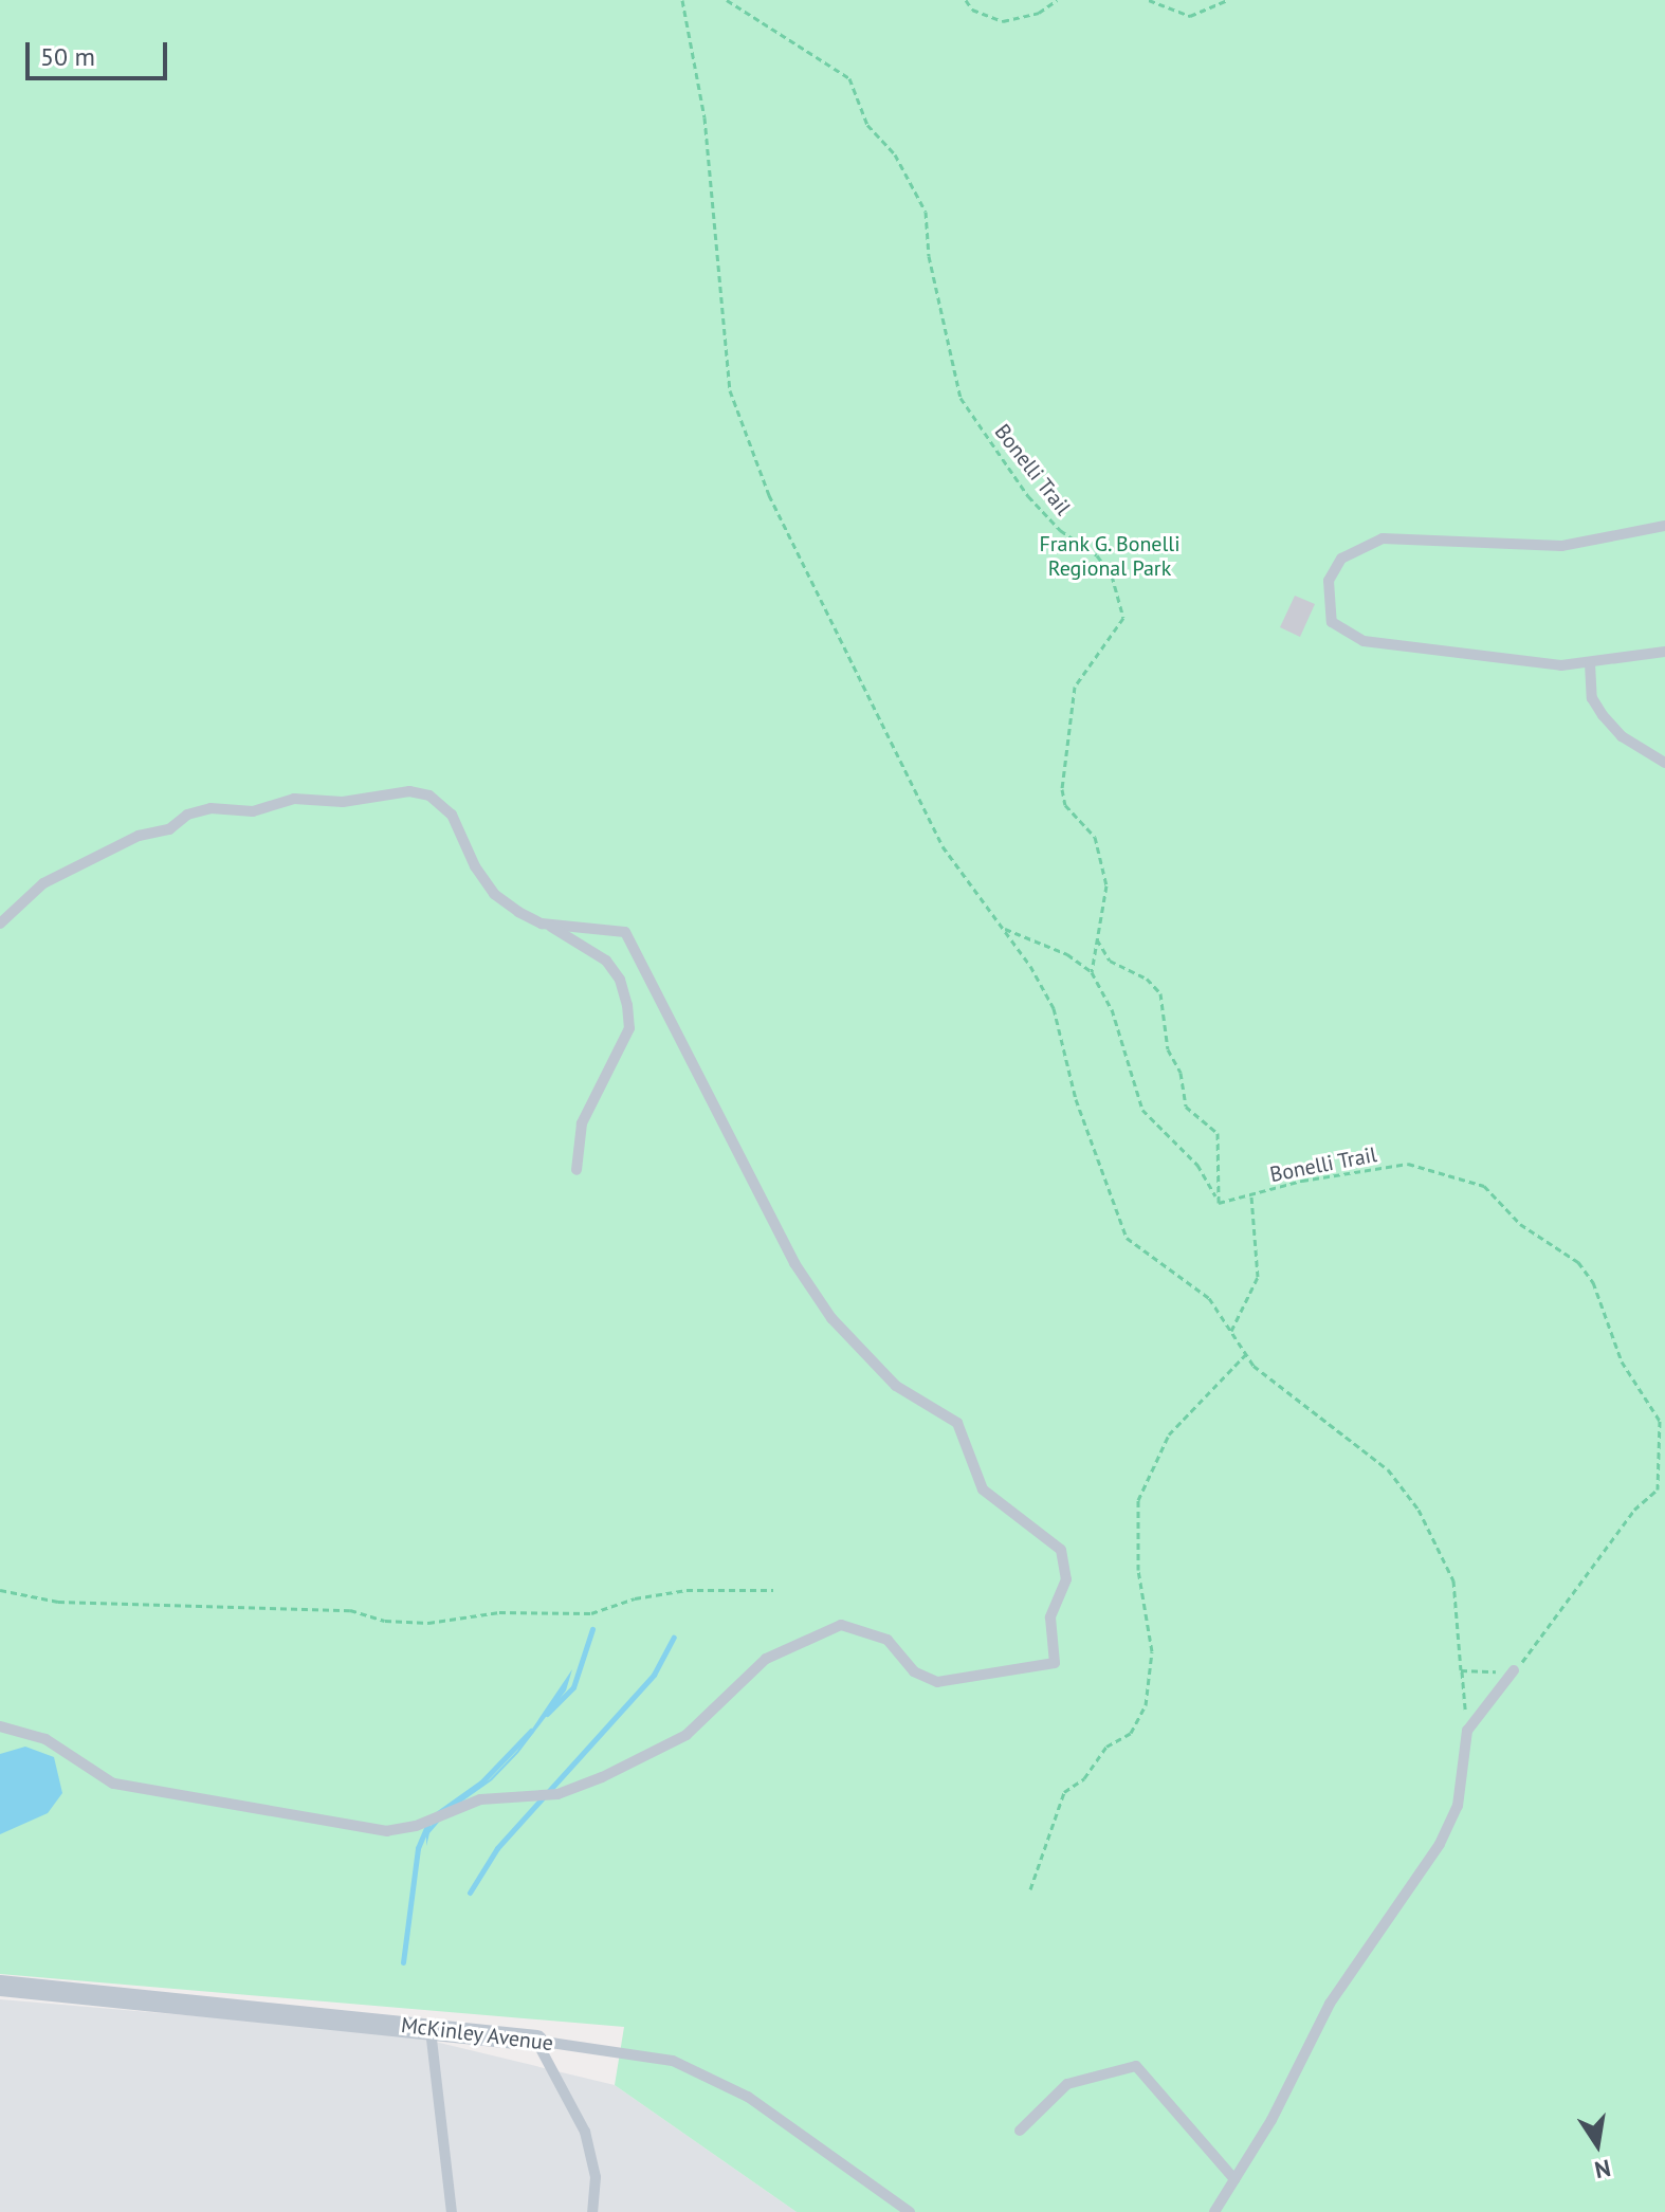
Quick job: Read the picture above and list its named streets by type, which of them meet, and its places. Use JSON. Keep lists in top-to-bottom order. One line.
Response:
{"streets":{"street":["McKinley Avenue"],"path":["Bonelli Trail"]},"parks":["Frank G. Bonelli Regional Park"],"scale_bar":"50 m","north":"bottom"}
